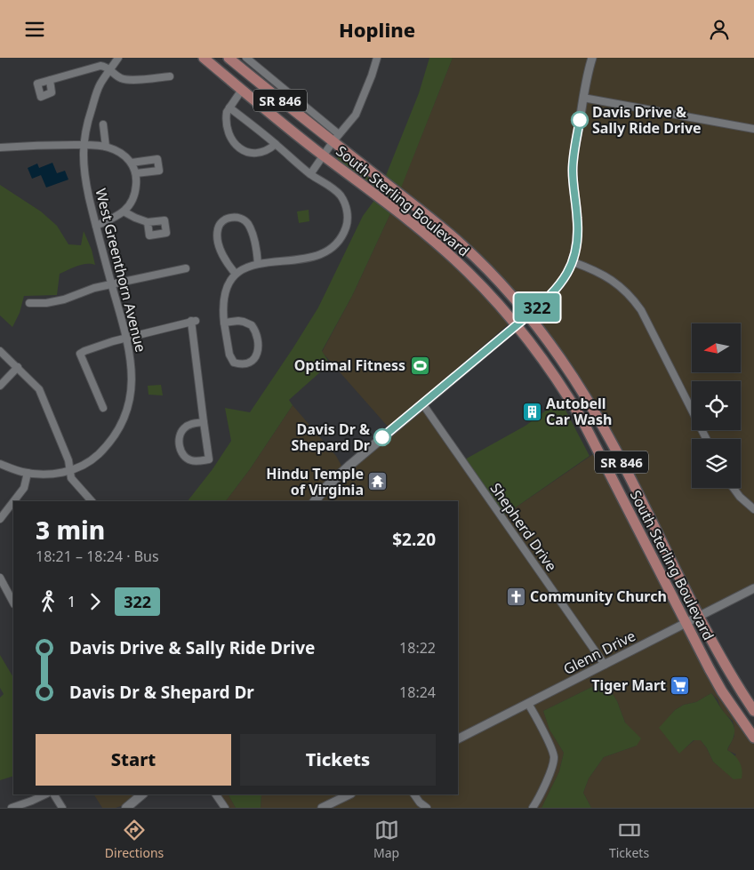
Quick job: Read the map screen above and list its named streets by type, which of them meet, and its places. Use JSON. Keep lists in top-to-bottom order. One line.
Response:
{"streets":{"main road":["SR 846","South Sterling Boulevard"],"street":["West Greenthorn Avenue","Shepherd Drive","Glenn Drive"]},"crossings":[["South Sterling Boulevard","Glenn Drive"],["Shepherd Drive","Glenn Drive"]],"places":{"other":["Davis Drive & Sally Ride Drive","Davis Dr & Shepard Dr"],"sports":["Optimal Fitness"],"building":["Autobell Car Wash"],"temple":["Hindu Temple of Virginia"],"church":["Community Church"],"supermarket":["Tiger Mart"]},"lines":["bus line 322"],"north":"left","page":{"header":"Hopline","on_map":"322","heading":["3 min","18:21 – 18:24 · Bus","$2.20"],"legs":["1","322"],"list":[{"name":"Davis Drive & Sally Ride Drive","value":"18:22"},{"name":"Davis Dr & Shepard Dr","value":"18:24"}],"buttons":["Start","Tickets"],"tabs":["Directions","Map","Tickets"]}}
